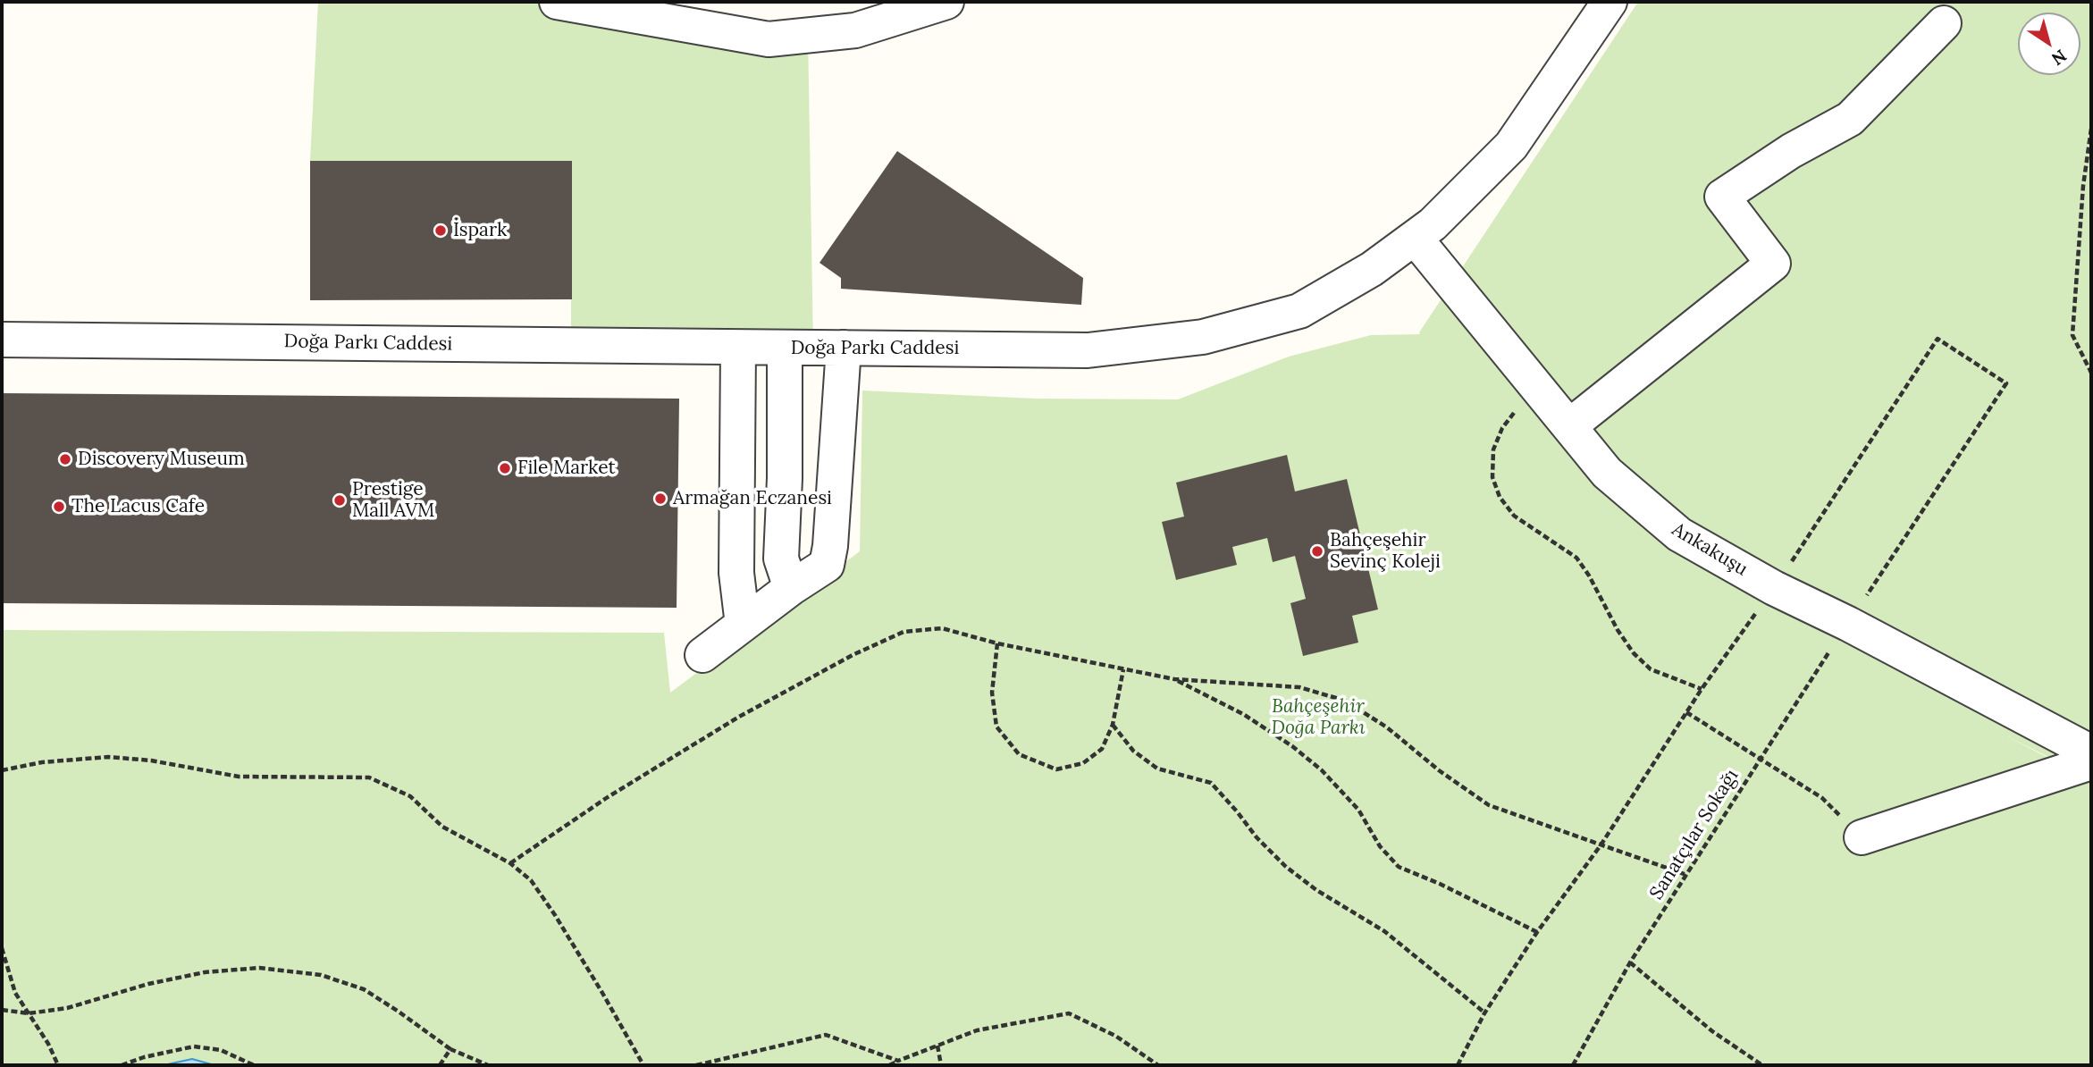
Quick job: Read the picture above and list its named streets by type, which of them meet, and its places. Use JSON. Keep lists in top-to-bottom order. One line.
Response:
{"streets":{"street":["Doğa Parkı Caddesi","Ankakuşu"],"path":["Sanatçılar Sokağı"]},"crossings":[["Doğa Parkı Caddesi","Ankakuşu"],["Ankakuşu","Sanatçılar Sokağı"]],"parks":["Bahçeşehir Doğa Parkı"],"places":["İspark","Discovery Museum","File Market","Armağan Eczanesi","Prestige Mall AVM","The Lacus Cafe","Bahçeşehir Sevinç Koleji"],"north":"bottom right"}
